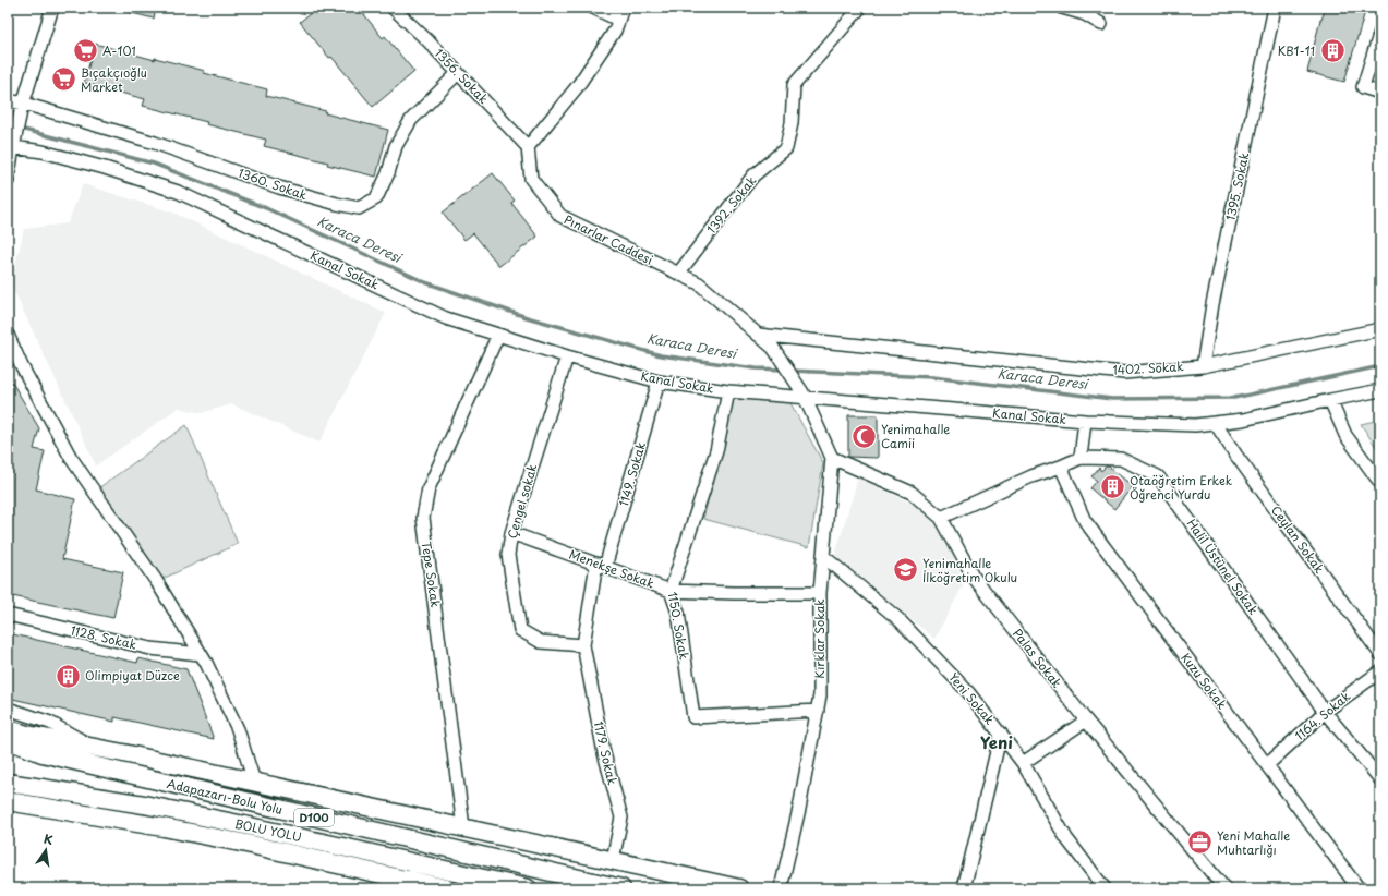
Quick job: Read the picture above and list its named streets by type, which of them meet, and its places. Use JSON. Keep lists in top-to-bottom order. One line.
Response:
{"streets":{"highway":["Adapazarı-Bolu Yolu","D100","BOLU YOLU"],"street":["1356. Sokak","1360. Sokak","1395. Sokak","1392. Sokak","Pınarlar Caddesi","Kanal Sokak","1402. Sokak","1149. Sokak","Çengel sokak","Ceylan Sokak","Halil Üstünel Sokak","Menekşe Sokak","Tepe Sokak","1150. Sokak","1128. Sokak","Kırklar Sokak","Palas Sokak","Kuzu Sokak","Yeni Sokak","1164. Sokak","1179. Sokak"]},"crossings":[["1356. Sokak","1360. Sokak"],["1356. Sokak","Pınarlar Caddesi"],["1395. Sokak","1402. Sokak"],["1392. Sokak","Pınarlar Caddesi"],["Pınarlar Caddesi","Kanal Sokak"],["Pınarlar Caddesi","1402. Sokak"],["Pınarlar Caddesi","Kırklar Sokak"],["Kanal Sokak","1149. Sokak"],["Kanal Sokak","Çengel sokak"],["Kanal Sokak","Ceylan Sokak"],["Kanal Sokak","Tepe Sokak"],["Kanal Sokak","1150. Sokak"],["Kanal Sokak","Kırklar Sokak"],["1149. Sokak","Menekşe Sokak"],["Çengel sokak","Menekşe Sokak"],["Çengel sokak","1179. Sokak"],["Halil Üstünel Sokak","Palas Sokak"],["Halil Üstünel Sokak","Kuzu Sokak"],["Halil Üstünel Sokak","1164. Sokak"],["Menekşe Sokak","1150. Sokak"],["Menekşe Sokak","Kırklar Sokak"],["1150. Sokak","Kırklar Sokak"],["Kırklar Sokak","Palas Sokak"],["Kırklar Sokak","Yeni Sokak"],["Kuzu Sokak","1164. Sokak"]],"districts":["Yeni"],"water":["Karaca Deresi"],"places":{"supermarket":["A-101","Bıçakçıoğlu Market"],"building":["KB1-11","Otaöğretim Erkek Öğrenci Yurdu","Olimpiyat Düzce"],"mosque":["Yenimahalle Camii"],"school or university":["Yenimahalle İlköğretim Okulu"],"office":["Yeni Mahalle Muhtarlığı"]},"north":"top"}
